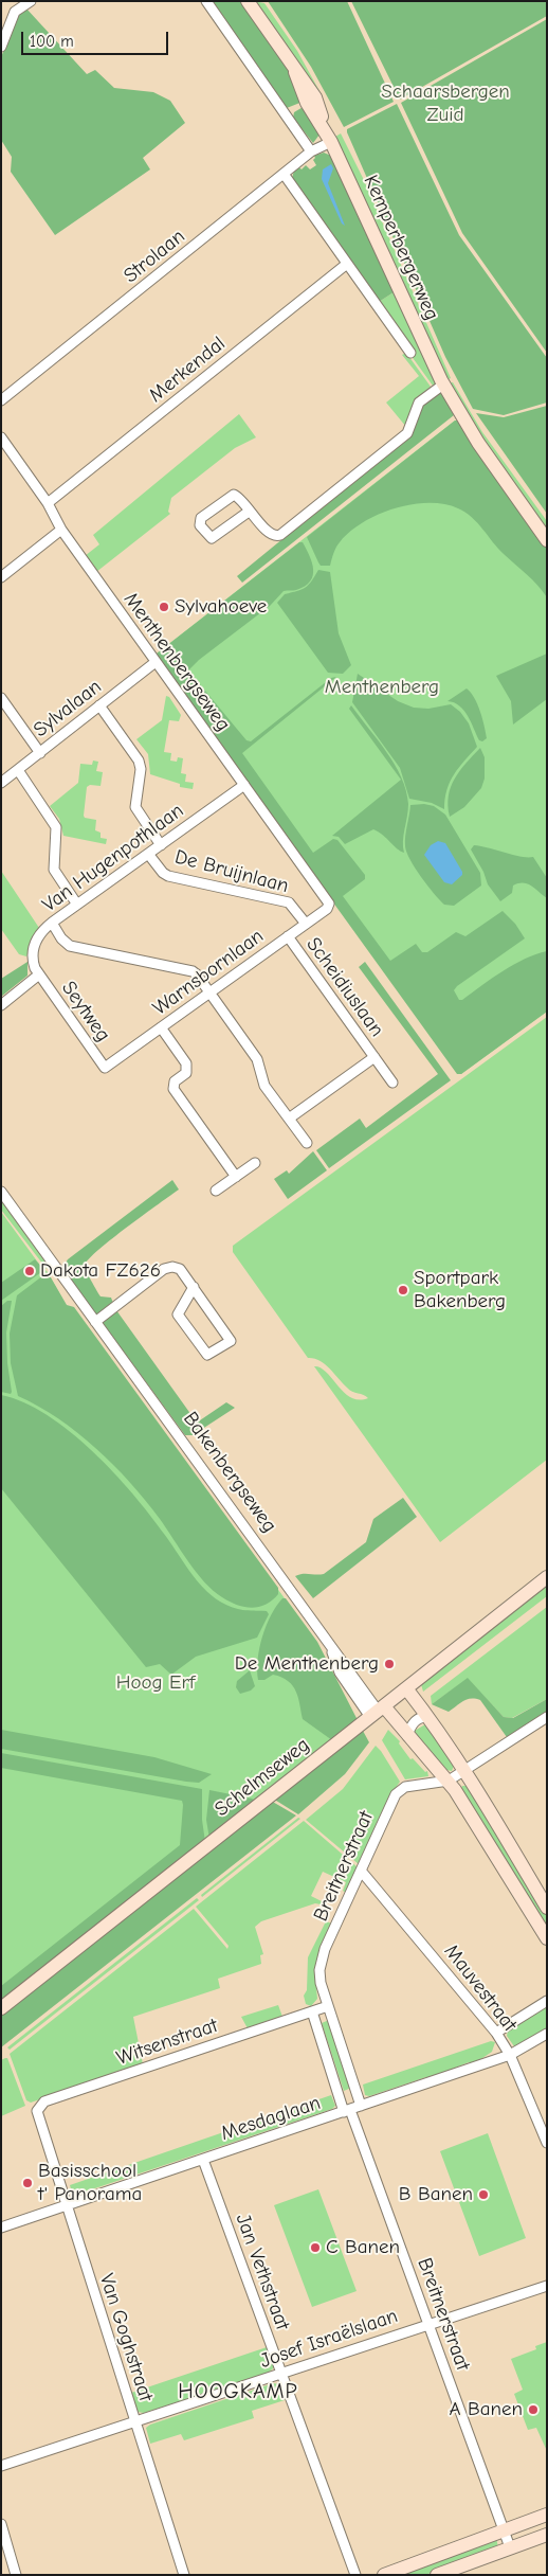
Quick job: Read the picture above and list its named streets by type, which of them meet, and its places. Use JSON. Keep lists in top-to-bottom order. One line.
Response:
{"streets":{"main road":["Kemperbergerweg","Bakenbergseweg","Schelmseweg"],"street":["Strolaan","Merkendal","Menthenbergseweg","Sylvalaan","Van Hugenpothlaan","De Bruijnlaan","Warnsbornlaan","Scheidiuslaan","Seytweg","Breitnerstraat","Mauvestraat","Witsenstraat","Mesdaglaan","Jan Vethstraat","Van Goghstraat","Josef Israëlslaan"]},"crossings":[["Kemperbergerweg","Strolaan"],["Kemperbergerweg","Merkendal"],["Merkendal","Menthenbergseweg"],["Menthenbergseweg","Sylvalaan"],["Menthenbergseweg","Van Hugenpothlaan"],["Menthenbergseweg","Warnsbornlaan"],["Van Hugenpothlaan","De Bruijnlaan"],["Van Hugenpothlaan","Seytweg"],["De Bruijnlaan","Warnsbornlaan"],["Warnsbornlaan","Scheidiuslaan"],["Warnsbornlaan","Seytweg"],["Bakenbergseweg","Schelmseweg"],["Bakenbergseweg","Breitnerstraat"],["Breitnerstraat","Mauvestraat"],["Breitnerstraat","Witsenstraat"],["Breitnerstraat","Mesdaglaan"],["Breitnerstraat","Josef Israëlslaan"],["Mauvestraat","Mesdaglaan"],["Witsenstraat","Van Goghstraat"],["Mesdaglaan","Jan Vethstraat"],["Mesdaglaan","Van Goghstraat"],["Jan Vethstraat","Josef Israëlslaan"],["Van Goghstraat","Josef Israëlslaan"]],"districts":["HOOGKAMP"],"parks":["Schaarsbergen Zuid","Menthenberg","Hoog Erf"],"places":["Sylvahoeve","Dakota FZ626","Sportpark Bakenberg","De Menthenberg","Basisschool t' Panorama","B Banen","C Banen","A Banen"],"scale_bar":"100 m"}
